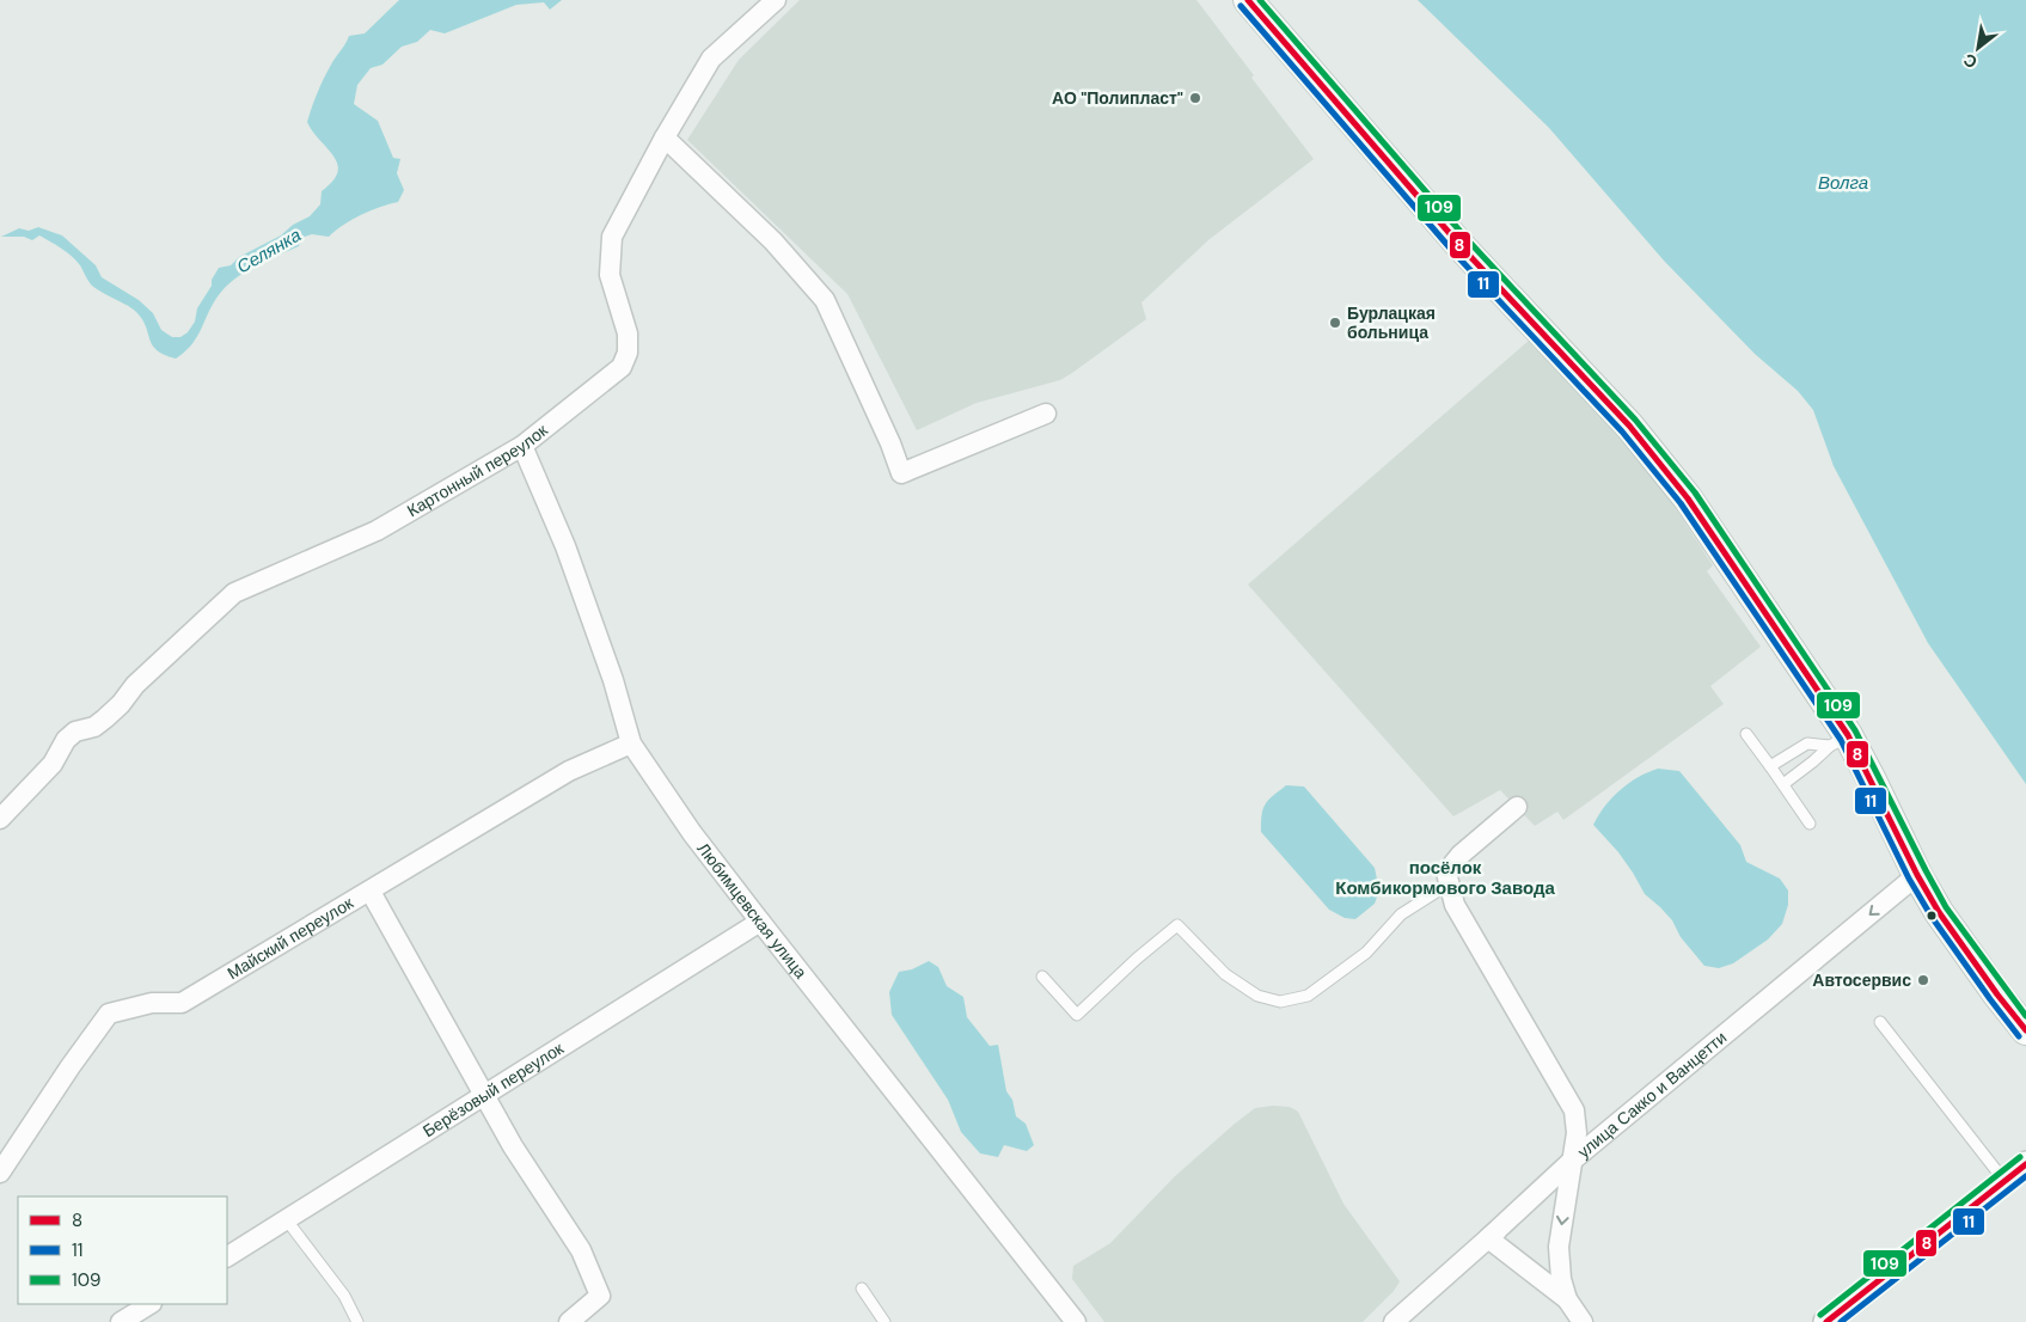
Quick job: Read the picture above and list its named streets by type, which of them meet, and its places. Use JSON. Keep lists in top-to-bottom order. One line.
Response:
{"streets":{"street":["Картонный переулок","Любимцевская улица","Майский переулок","Берёзовый переулок","улица Сакко и Ванцетти"]},"crossings":[["Картонный переулок","Любимцевская улица"],["Любимцевская улица","Майский переулок"],["Любимцевская улица","Берёзовый переулок"]],"one_way":["улица Сакко и Ванцетти"],"districts":["посёлок Комбикормового Завода"],"water":["Волга","Селянка"],"places":["АО \"Полипласт\"","Бурлацкая больница","Автосервис"],"lines":["transit line 8","transit line 109","transit line 11"],"legend":["8","11","109"],"north":"bottom left"}
